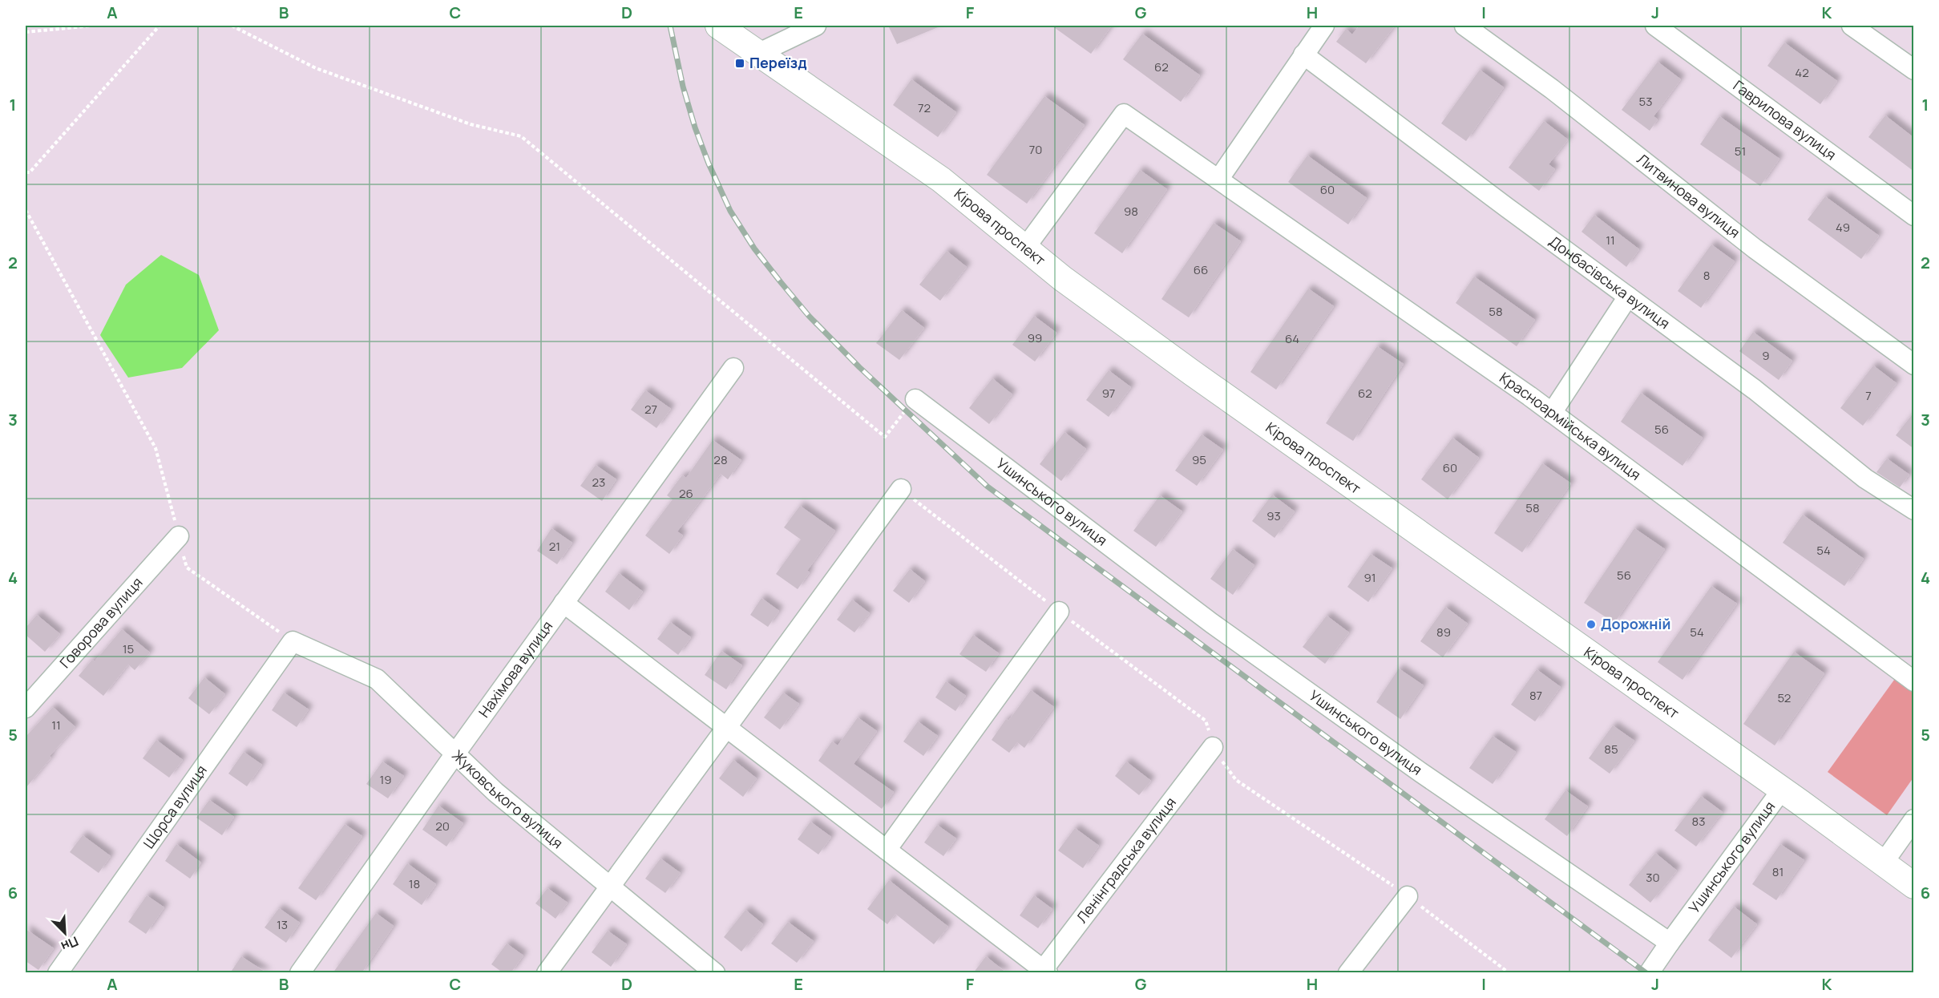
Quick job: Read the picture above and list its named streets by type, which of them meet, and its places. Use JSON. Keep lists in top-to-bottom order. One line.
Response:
{"streets":{"street":["Гаврилова вулиця","Литвинова вулиця","Кірова проспект","Донбасівська вулиця","Красноармійська вулиця","Ушинського вулиця","Говорова вулиця","Нахімова вулиця","Жуковського вулиця","Щорса вулиця","Ленінградська вулиця"]},"crossings":[["Кірова проспект","Красноармійська вулиця"],["Кірова проспект","Ушинського вулиця"],["Нахімова вулиця","Жуковського вулиця"],["Жуковського вулиця","Щорса вулиця"]],"places":{"transit":["Переїзд"],"other":["Дорожній"]},"house_numbers":["62","42","53","72","70","51","60","98","49","11","66","8","58","99","64","9","97","62","7","27","56","28","95","60","23","26","58","93","21","54","56","91","89","54","15","87","52","11","85","19","83","20","81","30","18","13"],"north":"bottom right","grid":{"columns":["A","B","C","D","E","F","G","H","I","J","K"],"rows":["1","2","3","4","5","6"]}}
